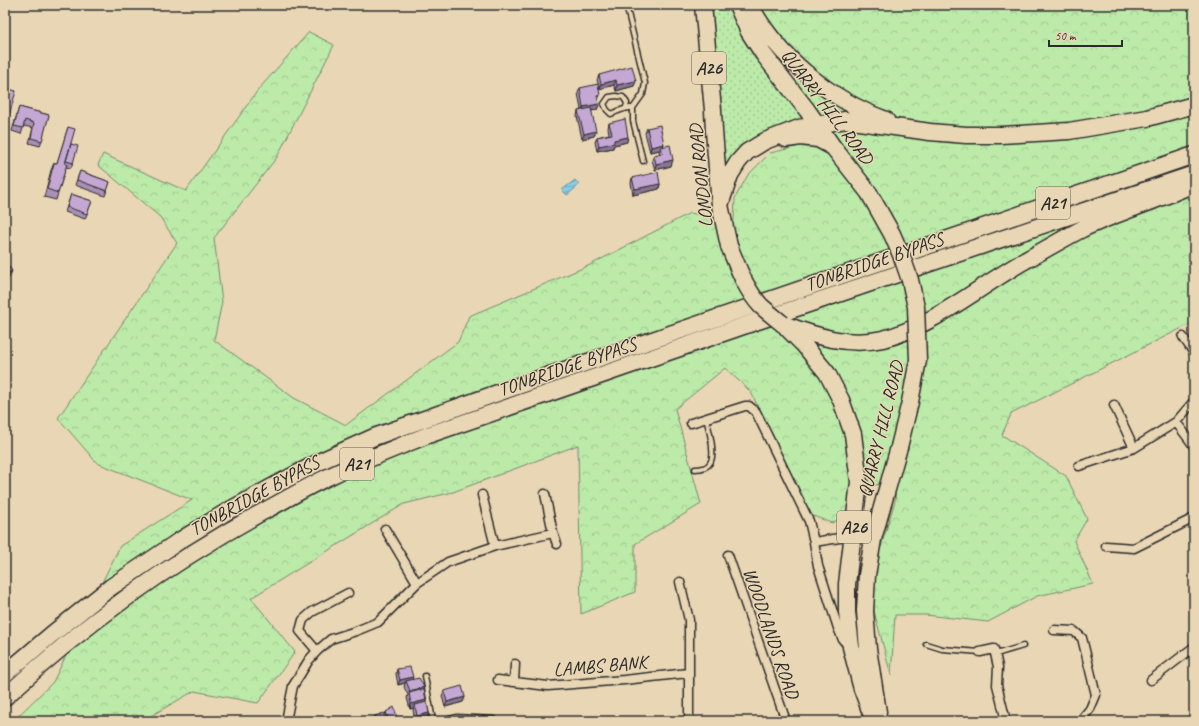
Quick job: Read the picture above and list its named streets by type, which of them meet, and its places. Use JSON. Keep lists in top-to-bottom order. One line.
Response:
{"streets":{"highway":["A26","QUARRY HILL ROAD","LONDON ROAD","A21","TONBRIDGE BYPASS"],"street":["WOODLANDS ROAD","LAMBS BANK"]},"crossings":[["A26","QUARRY HILL ROAD"],["A26","LONDON ROAD"],["QUARRY HILL ROAD","LONDON ROAD"]],"scale_bar":"50 m"}
